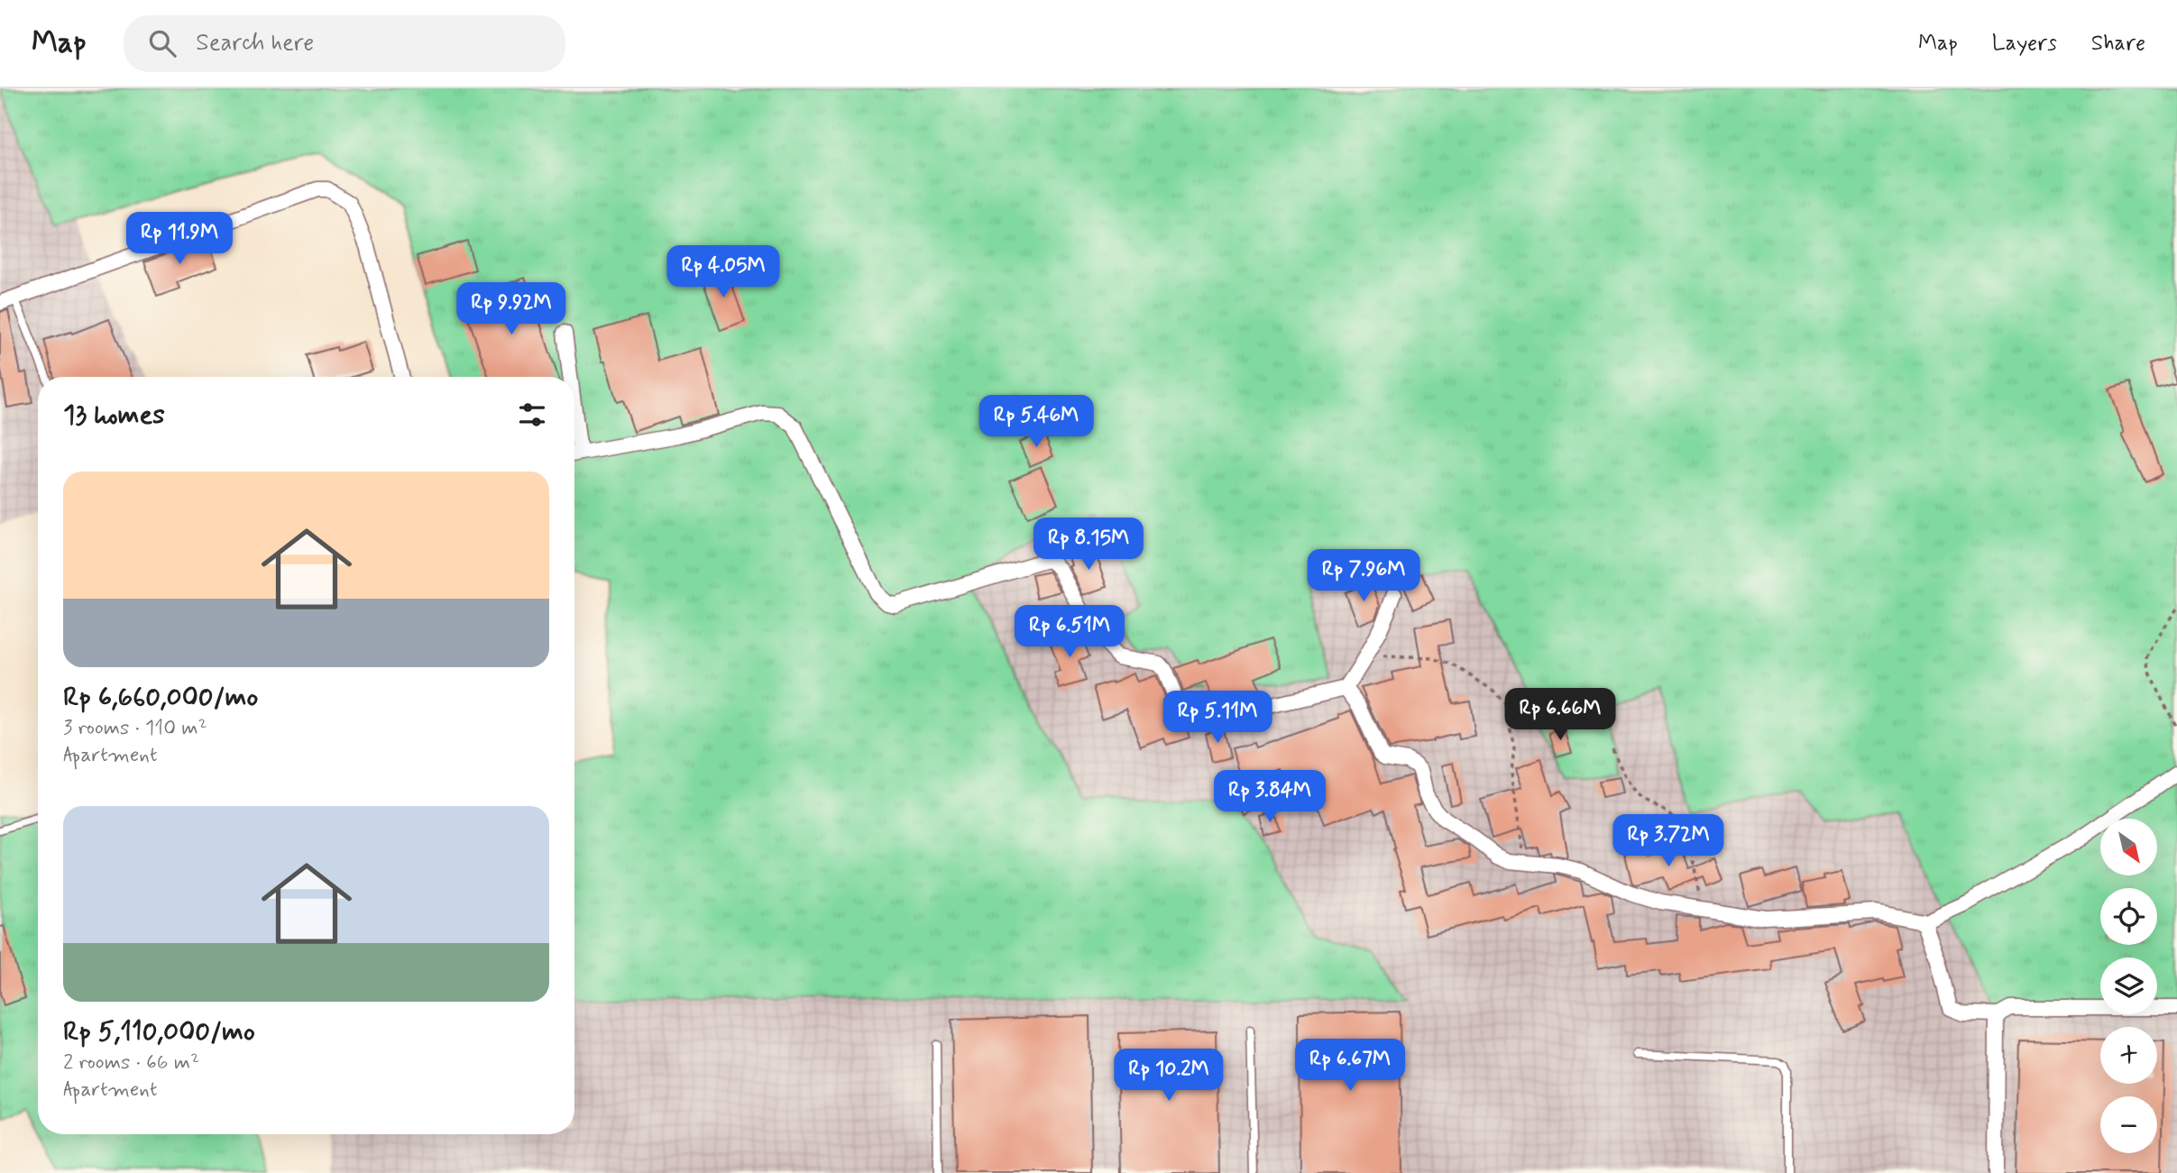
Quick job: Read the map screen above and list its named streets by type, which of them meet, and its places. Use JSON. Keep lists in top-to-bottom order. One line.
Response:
{"north":"bottom right","page":{"header":"Map","search":"Search here","nav":["Map","Layers","Share"],"price":["Rp 11.9M","Rp 4.05M","Rp 9.92M","Rp 5.46M","Rp 8.15M","Rp 7.96M","Rp 6.51M","Rp 6.66M","Rp 5.11M","Rp 3.84M","Rp 3.72M","Rp 6.67M","Rp 10.2M"],"heading":"13 homes","list":[{"name":"Rp 6,660,000/mo","note":"3 rooms · 110 m² · Apartment"},{"name":"Rp 5,110,000/mo","note":"2 rooms · 66 m² · Apartment"}],"map_buttons":["+","−"]}}
